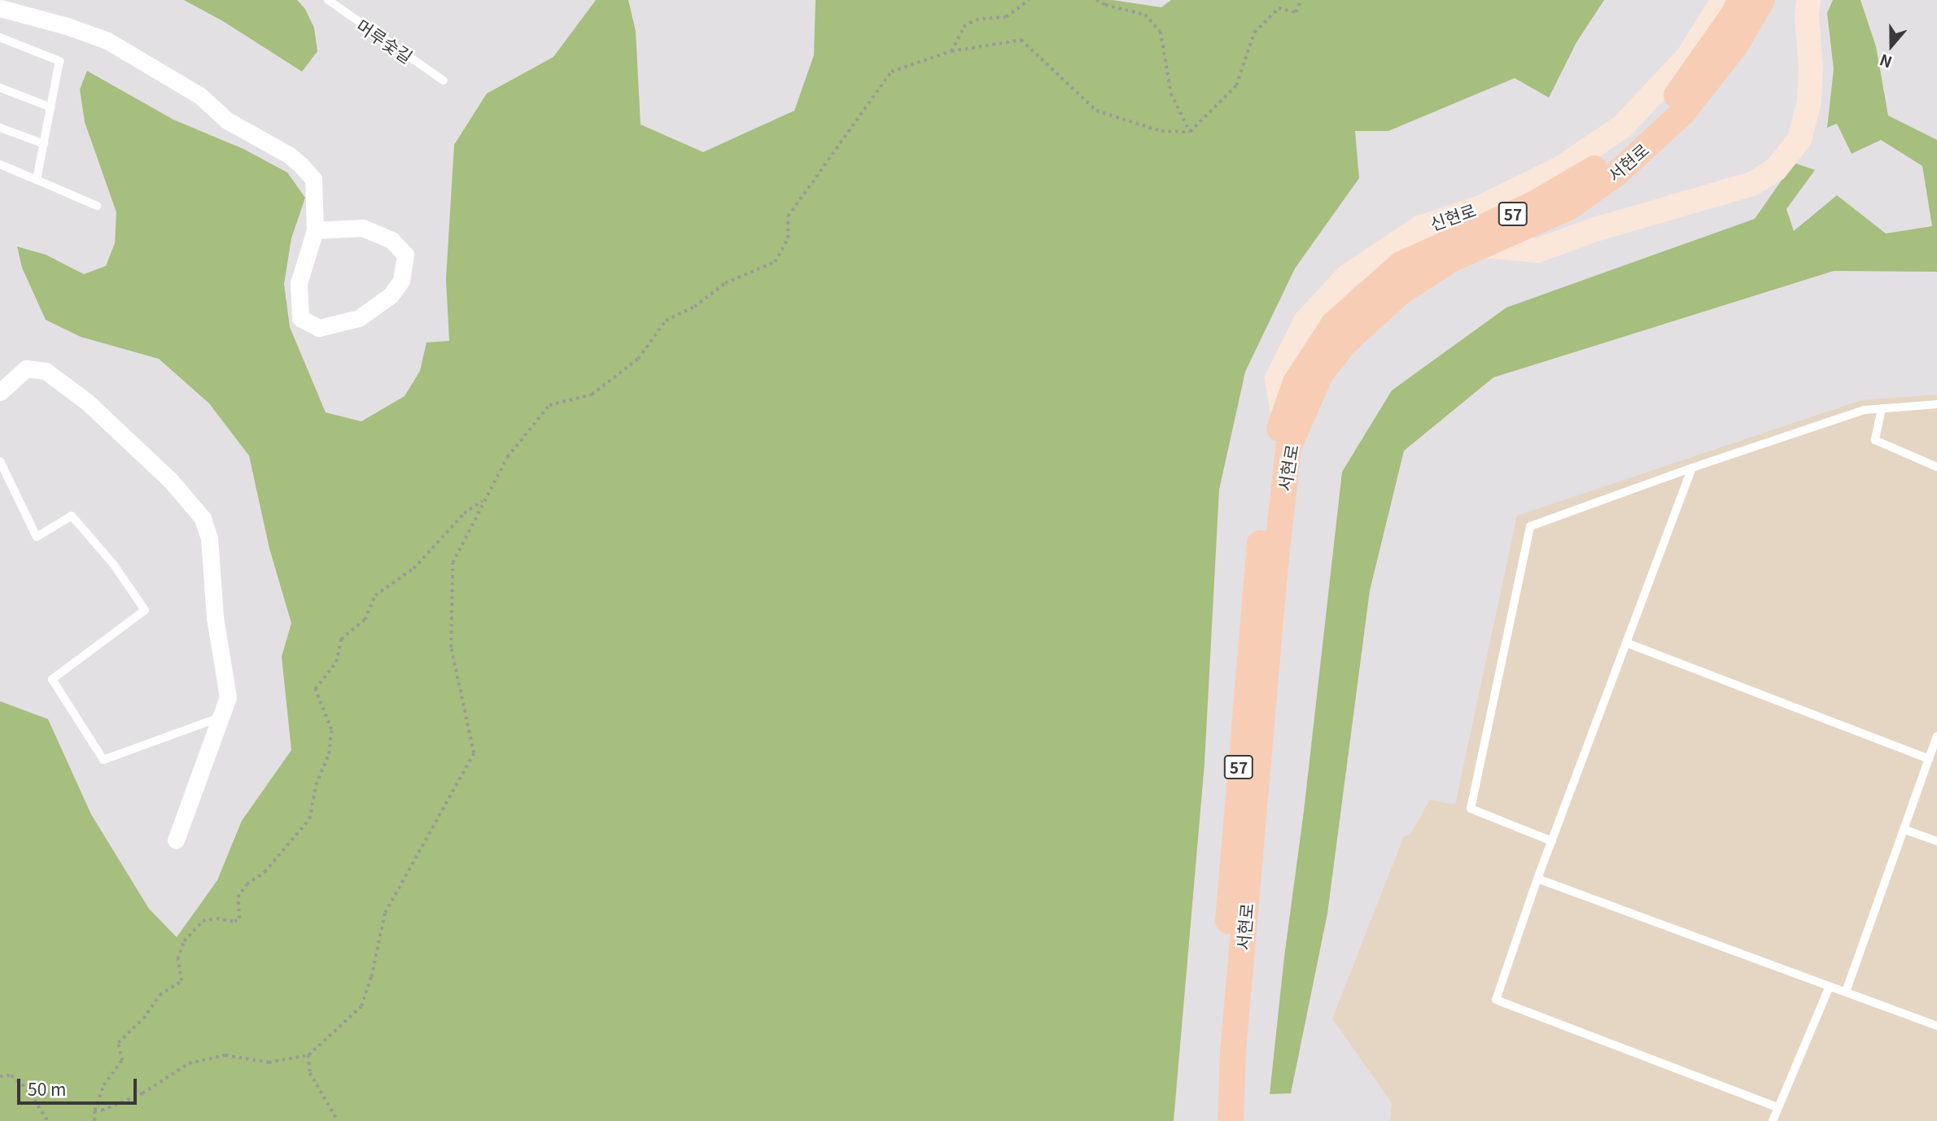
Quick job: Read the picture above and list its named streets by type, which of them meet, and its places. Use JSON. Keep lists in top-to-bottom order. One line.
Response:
{"streets":{"main road":["서현로","57","신현로"],"lane":["머루숯길"]},"crossings":[["서현로","신현로"]],"scale_bar":"50 m","north":"bottom"}
